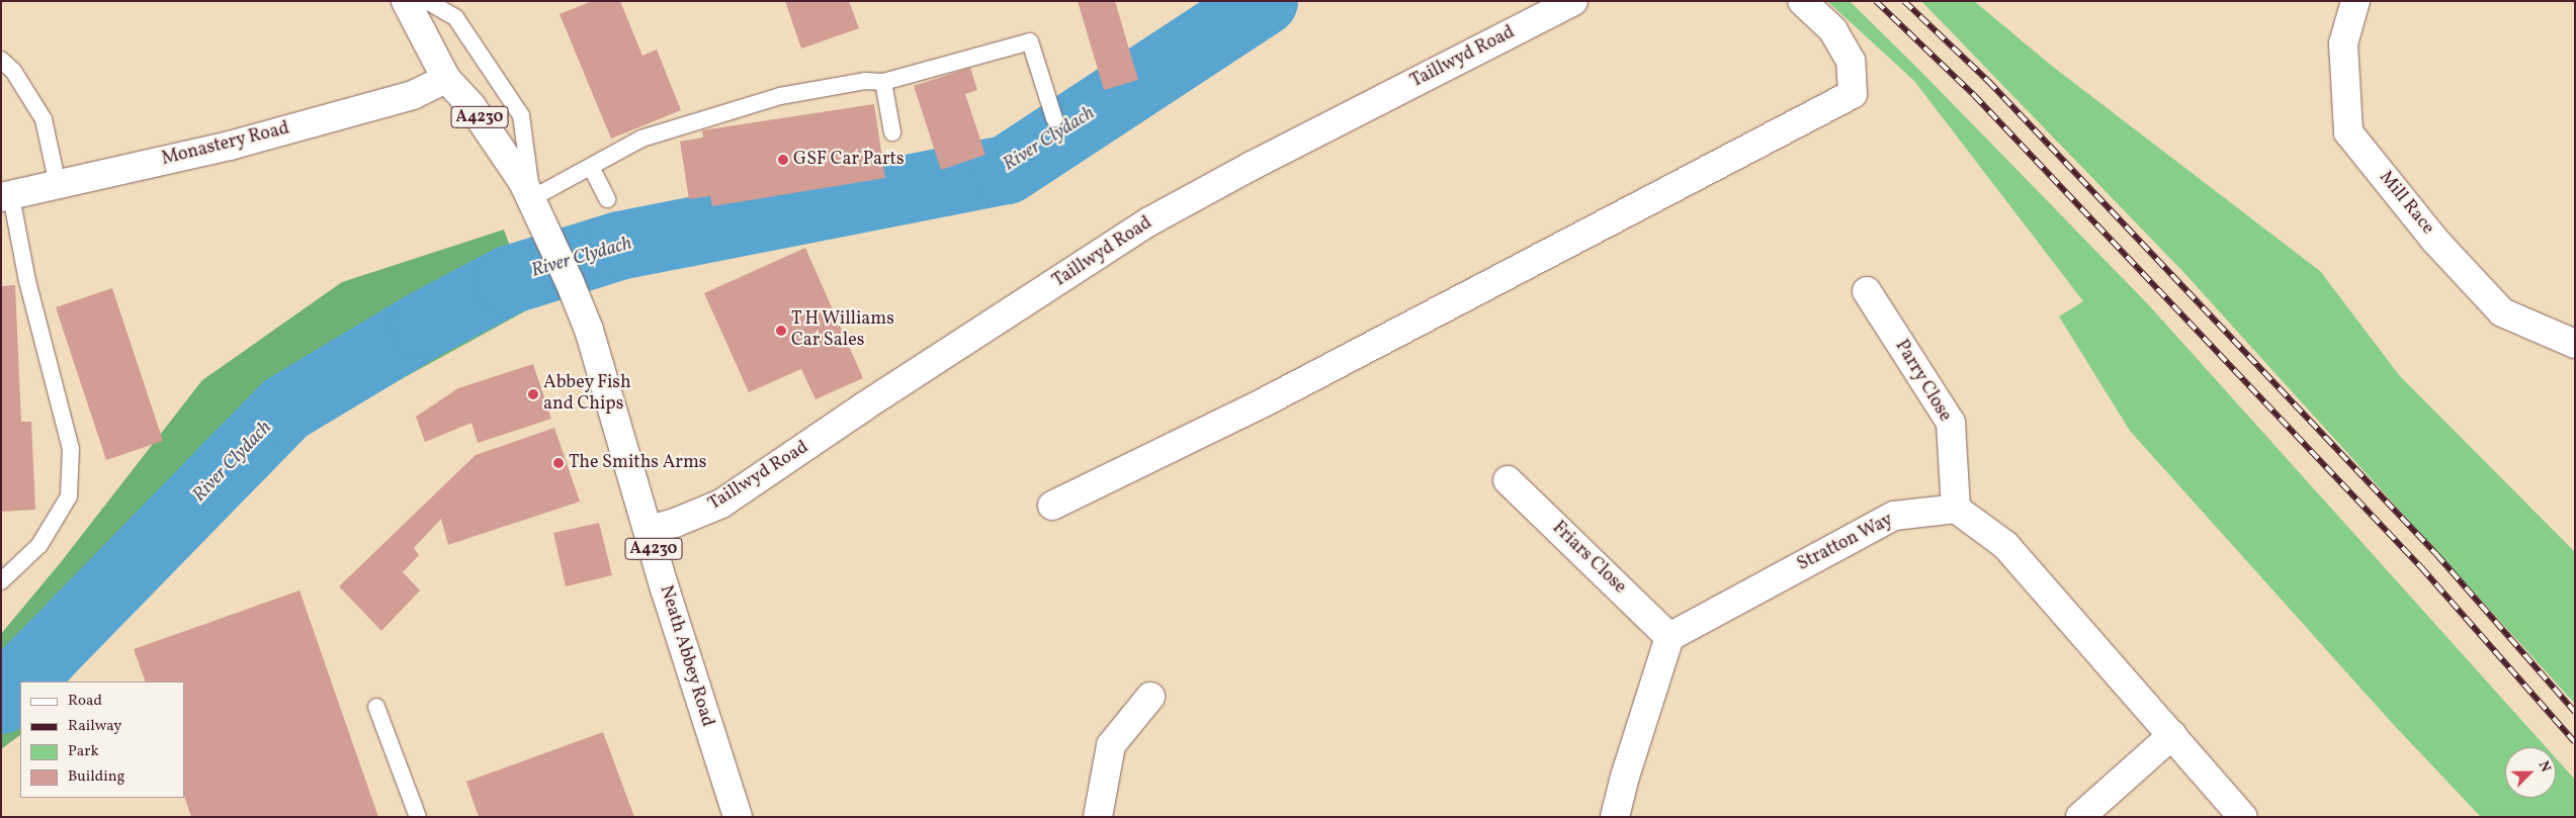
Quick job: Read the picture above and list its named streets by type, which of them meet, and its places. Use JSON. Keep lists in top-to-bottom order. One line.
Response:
{"streets":{"street":["Taillwyd Road","A4230","Monastery Road","Mill Race","Parry Close","Stratton Way","Friars Close","Neath Abbey Road"]},"crossings":[["Taillwyd Road","Neath Abbey Road"],["A4230","Monastery Road"],["A4230","Neath Abbey Road"],["Parry Close","Stratton Way"],["Stratton Way","Friars Close"]],"water":["River Clydach"],"places":["GSF Car Parts","T H Williams Car Sales","Abbey Fish and Chips","The Smiths Arms"],"legend":["Road","Railway","Park","Building"],"north":"top right"}
